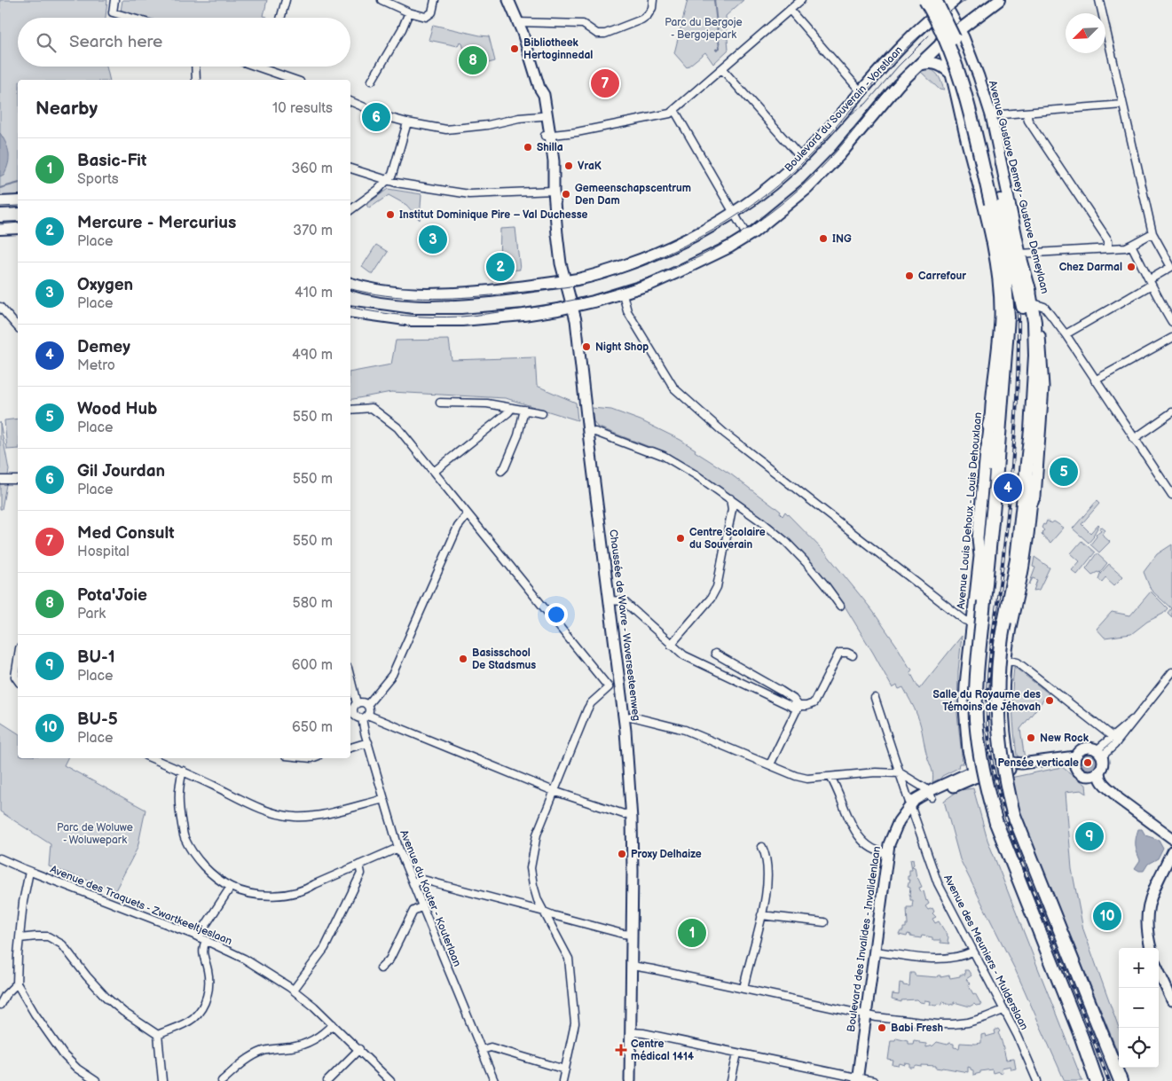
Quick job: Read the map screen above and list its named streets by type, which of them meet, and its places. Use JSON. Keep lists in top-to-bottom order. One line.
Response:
{"streets":{"main road":["Boulevard du Souverain - Vorstlaan","Avenue Gustave Demey - Gustave Demeylaan","Avenue Louis Dehoux - Louis Dehouxlaan","Chaussée de Wavre - Waversesteenweg","Boulevard des Invalides - Invalidenlaan"],"street":["Avenue du Kouter - Kouterlaan","Avenue des Traquets - Zwartkeeltjeslaan","Avenue des Meuniers - Mulderslaan"]},"crossings":[["Boulevard du Souverain - Vorstlaan","Avenue Gustave Demey - Gustave Demeylaan"],["Boulevard du Souverain - Vorstlaan","Chaussée de Wavre - Waversesteenweg"],["Avenue Louis Dehoux - Louis Dehouxlaan","Boulevard des Invalides - Invalidenlaan"],["Boulevard des Invalides - Invalidenlaan","Avenue des Meuniers - Mulderslaan"]],"parks":["Parc du Bergoje - Bergojepark","Parc de Woluwe - Woluwepark"],"places":{"other":["Bibliotheek Hertoginnedal","Shilla","VraK","Gemeenschapscentrum Den Dam","Institut Dominique Pire – Val Duchesse","ING","Chez Darmal","Carrefour","Night Shop","Centre Scolaire du Souverain","Basisschool De Stadsmus","Salle du Royaume des Témoins de Jéhovah","New Rock","Pensée verticale","Proxy Delhaize","Babi Fresh"],"health":["Centre médical 1414"]},"north":"bottom left","page":{"search":"Search here","pins":["8","7","6","3","2","5","4","9","10","1"],"heading":["Nearby","10 results"],"list":[{"mark":"1","name":"Basic-Fit","note":"Sports","value":"360 m"},{"mark":"2","name":"Mercure - Mercurius","note":"Place","value":"370 m"},{"mark":"3","name":"Oxygen","note":"Place","value":"410 m"},{"mark":"4","name":"Demey","note":"Metro","value":"490 m"},{"mark":"5","name":"Wood Hub","note":"Place","value":"550 m"},{"mark":"6","name":"Gil Jourdan","note":"Place","value":"550 m"},{"mark":"7","name":"Med Consult","note":"Hospital","value":"550 m"},{"mark":"8","name":"Pota'Joie","note":"Park","value":"580 m"},{"mark":"9","name":"BU-1","note":"Place","value":"600 m"},{"mark":"10","name":"BU-5","note":"Place","value":"650 m"}],"map_buttons":["+","−"]}}
